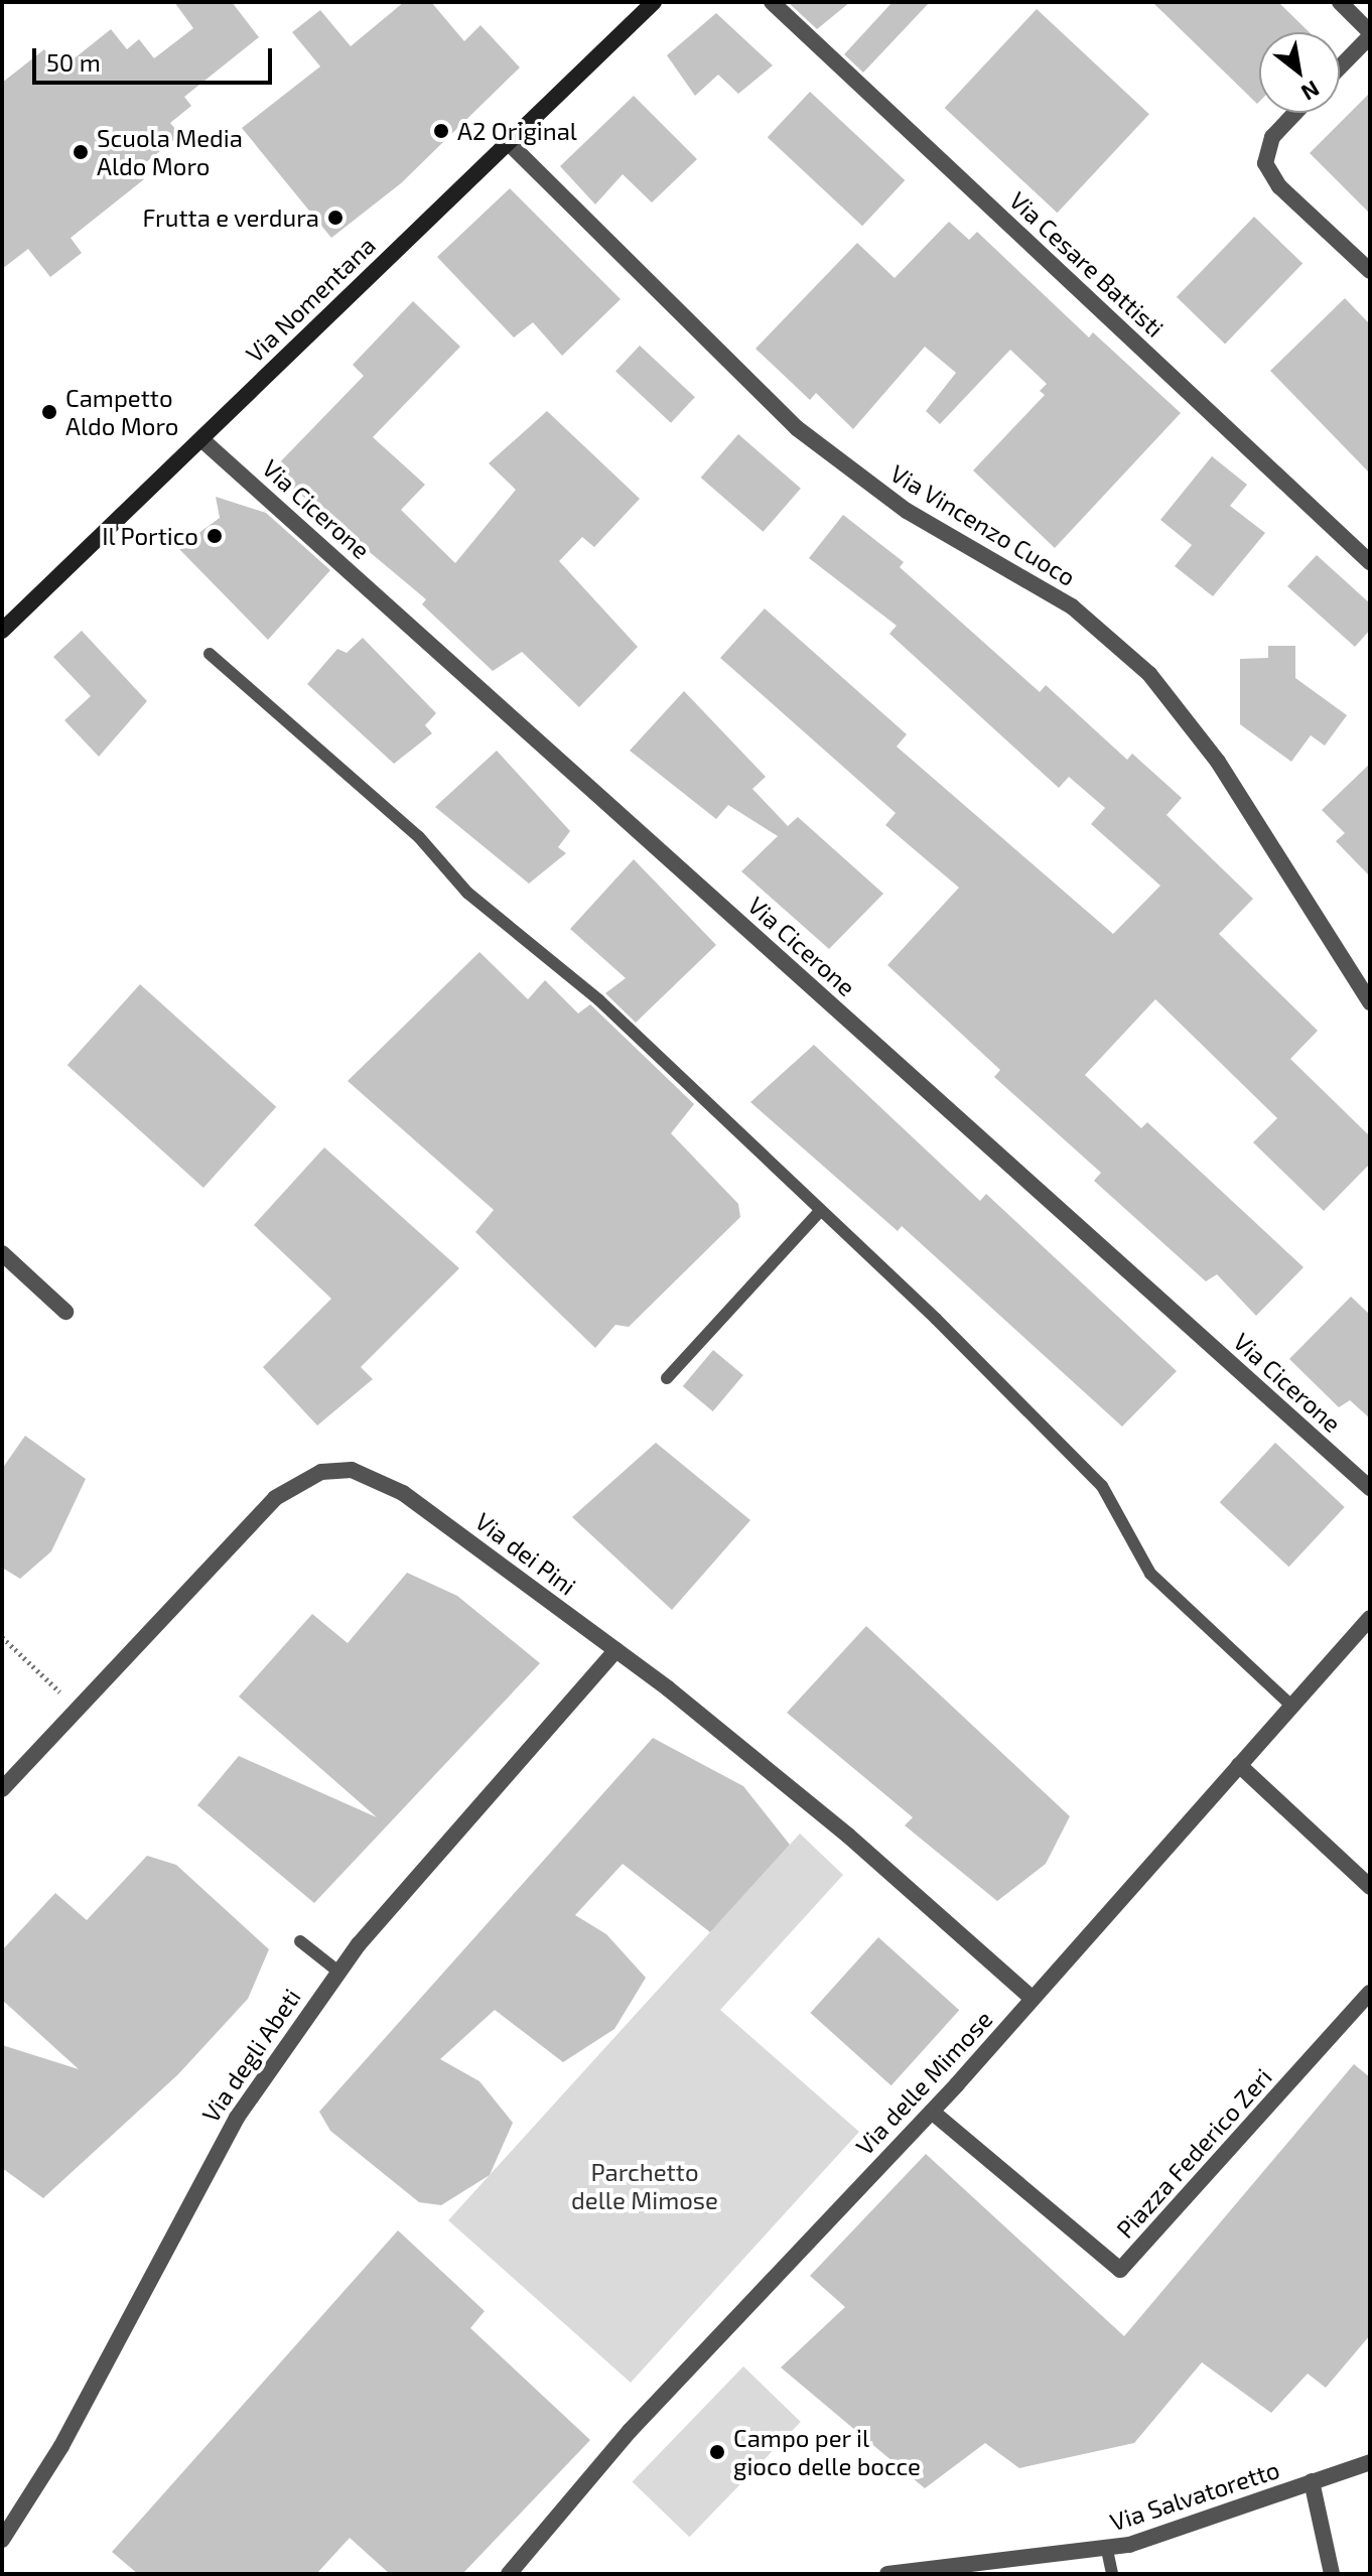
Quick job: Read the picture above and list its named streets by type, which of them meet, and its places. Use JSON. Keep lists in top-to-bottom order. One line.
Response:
{"streets":{"street":["Via Cesare Battisti","Via Nomentana","Via Cicerone","Via Vincenzo Cuoco","Via dei Pini","Via degli Abeti","Via delle Mimose","Piazza Federico Zeri","Via Salvatoretto"]},"crossings":[["Via Nomentana","Via Cicerone"],["Via Nomentana","Via Vincenzo Cuoco"],["Via dei Pini","Via degli Abeti"],["Via dei Pini","Via delle Mimose"],["Via delle Mimose","Piazza Federico Zeri"]],"parks":["Parchetto delle Mimose"],"places":["A2 Original","Scuola Media Aldo Moro","Frutta e verdura","Campetto Aldo Moro","Il Portico","Campo per il gioco delle bocce"],"scale_bar":"50 m","north":"bottom right"}
